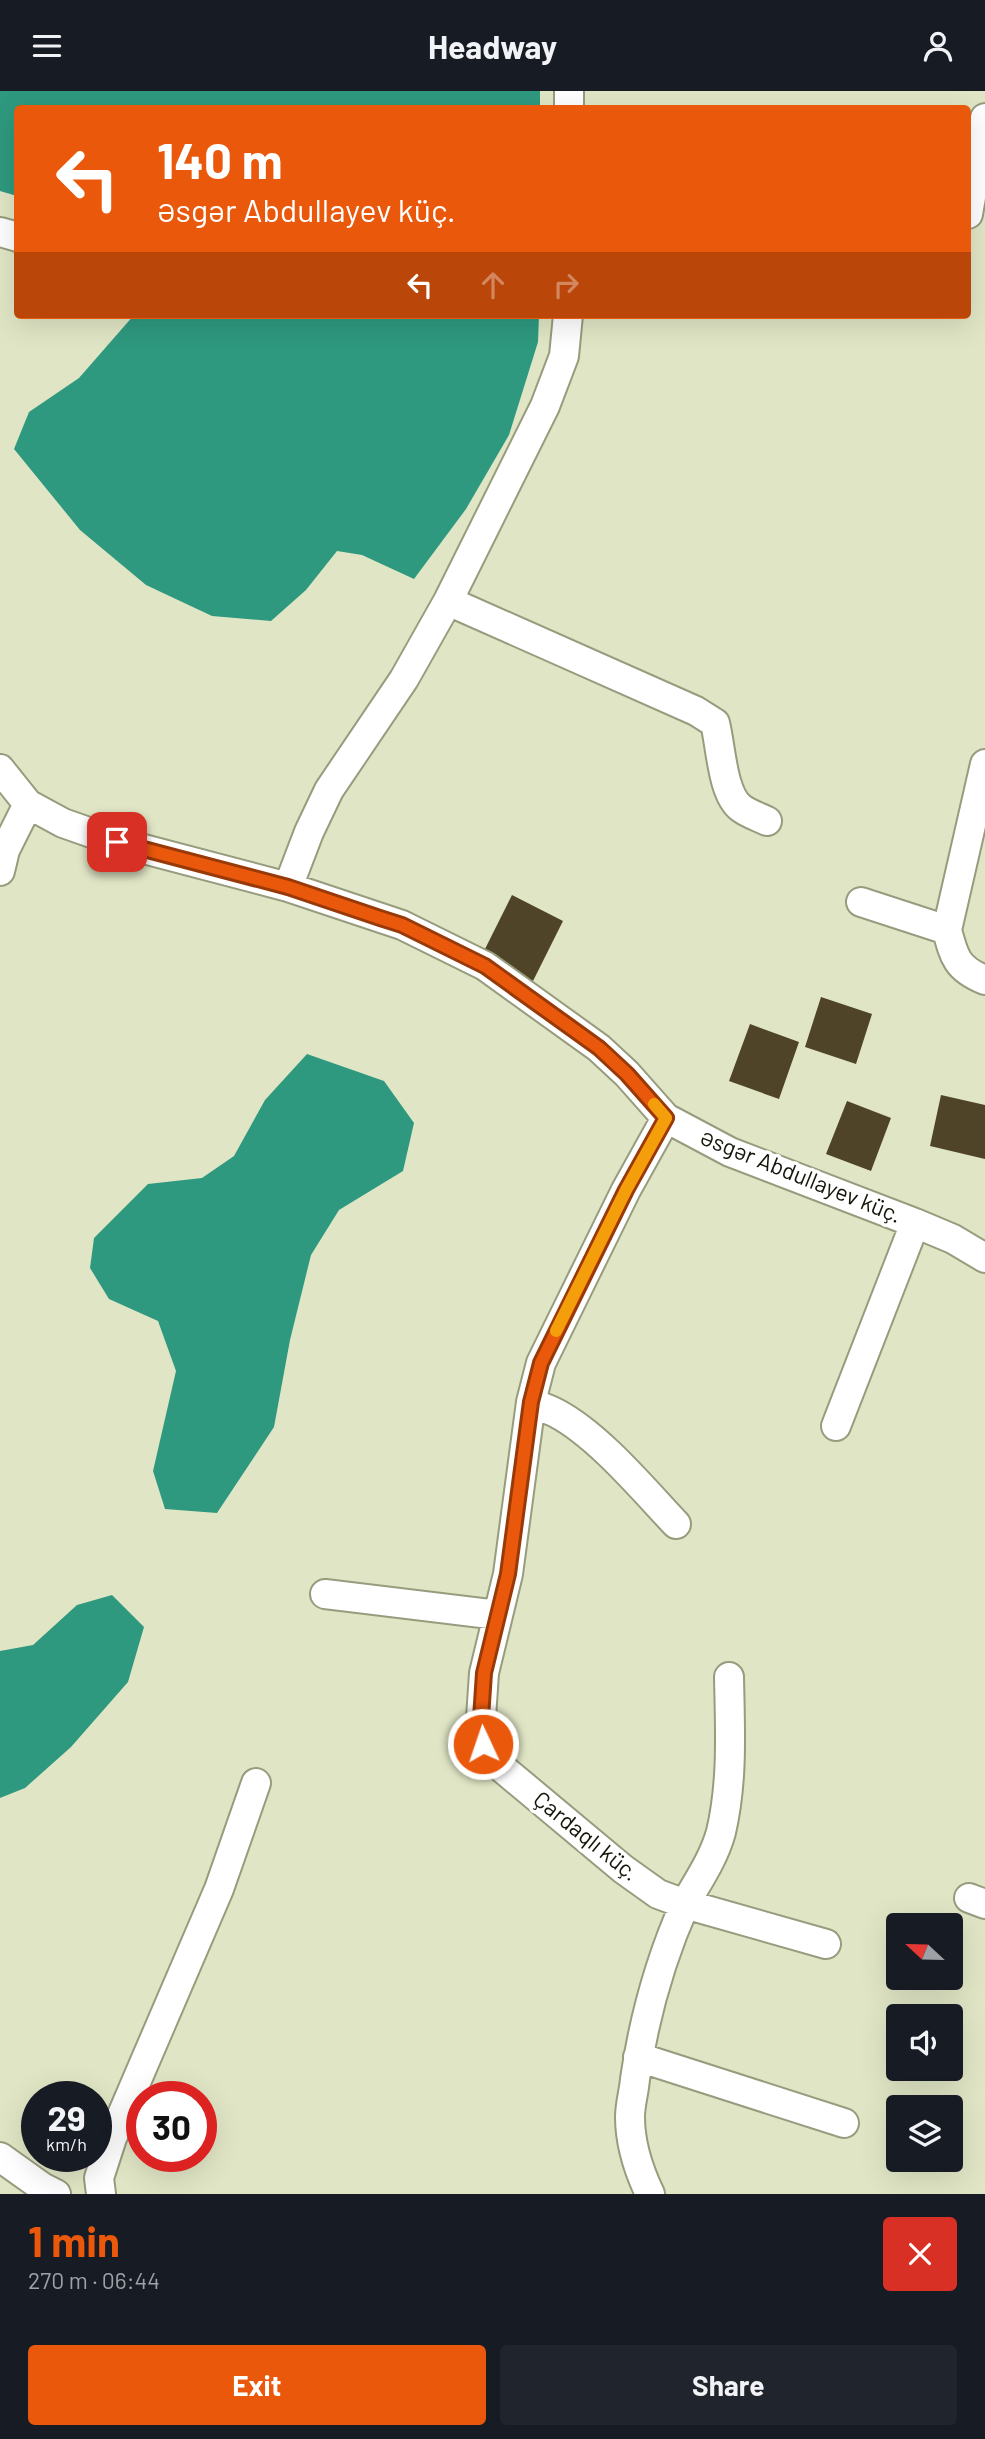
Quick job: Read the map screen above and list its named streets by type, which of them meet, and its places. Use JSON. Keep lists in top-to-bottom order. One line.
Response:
{"streets":{"street":["Əsgər Abdullayev küç.","Çardaqlı küç."]},"crossings":[["Əsgər Abdullayev küç.","Çardaqlı küç."]],"north":"left","page":{"header":"Headway","turn":["140 m","Əsgər Abdullayev küç."],"speed":"29 km/h","limit":"30","heading":["1 min","270 m · 06:44"],"buttons":["Exit","Share"]}}
